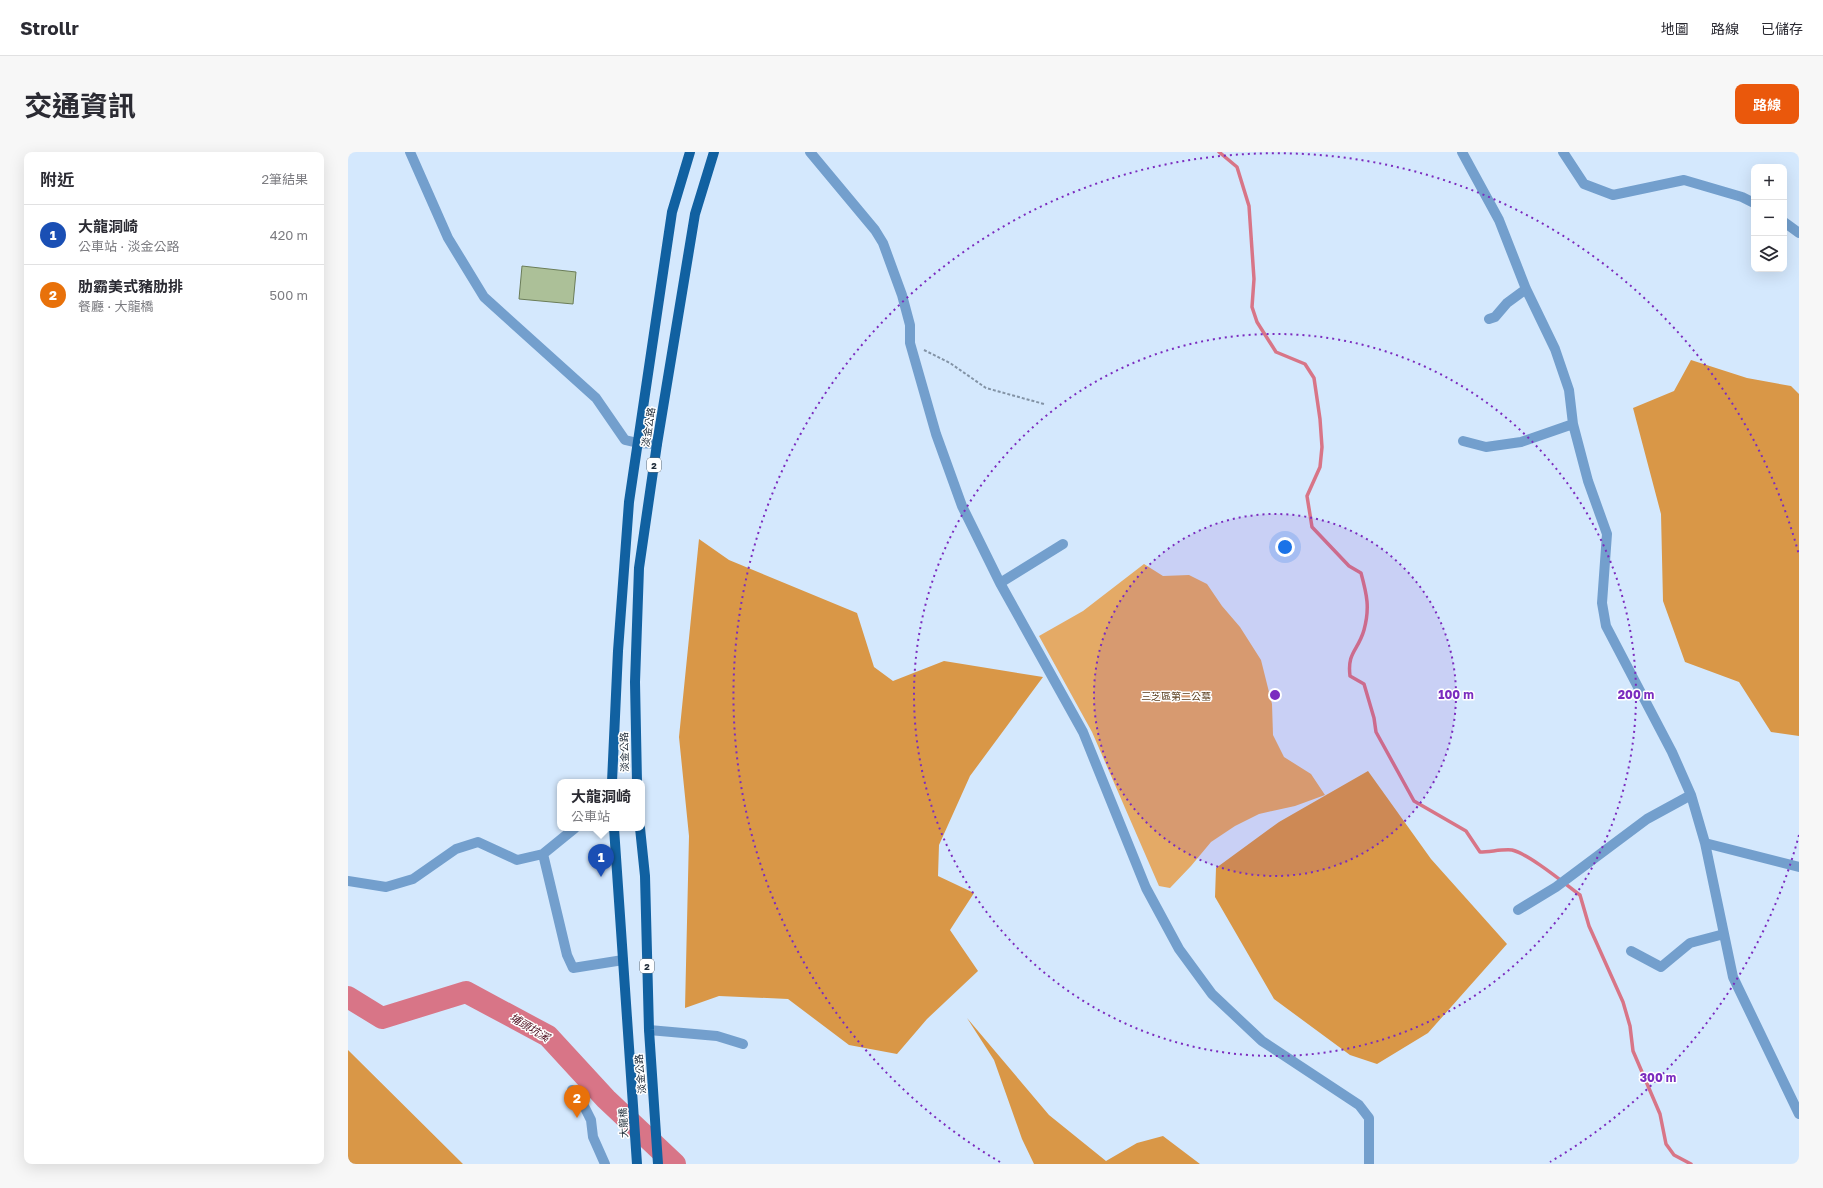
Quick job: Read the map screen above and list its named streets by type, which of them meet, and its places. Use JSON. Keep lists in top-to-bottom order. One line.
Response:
{"streets":{"main road":["淡金公路","2","大龍橋"]},"crossings":[["淡金公路","大龍橋"]],"water":["埔頭坑溪"],"parks":["三芝區第二公墓"],"page":{"header":"Strollr","nav":["地圖","路線","已儲存"],"title":"交通資訊","buttons":"路線","heading":["附近","2筆結果"],"map_buttons":["+","−"],"list":[{"mark":"1","name":"大龍洞崎","note":"公車站 · 淡金公路","value":"420 m"},{"mark":"2","name":"肋霸美式豬肋排","note":"餐廳 · 大龍橋","value":"500 m"}],"popup":["大龍洞崎","公車站"],"pins":["1","2"]},"rings":["100 m","200 m","300 m"]}
